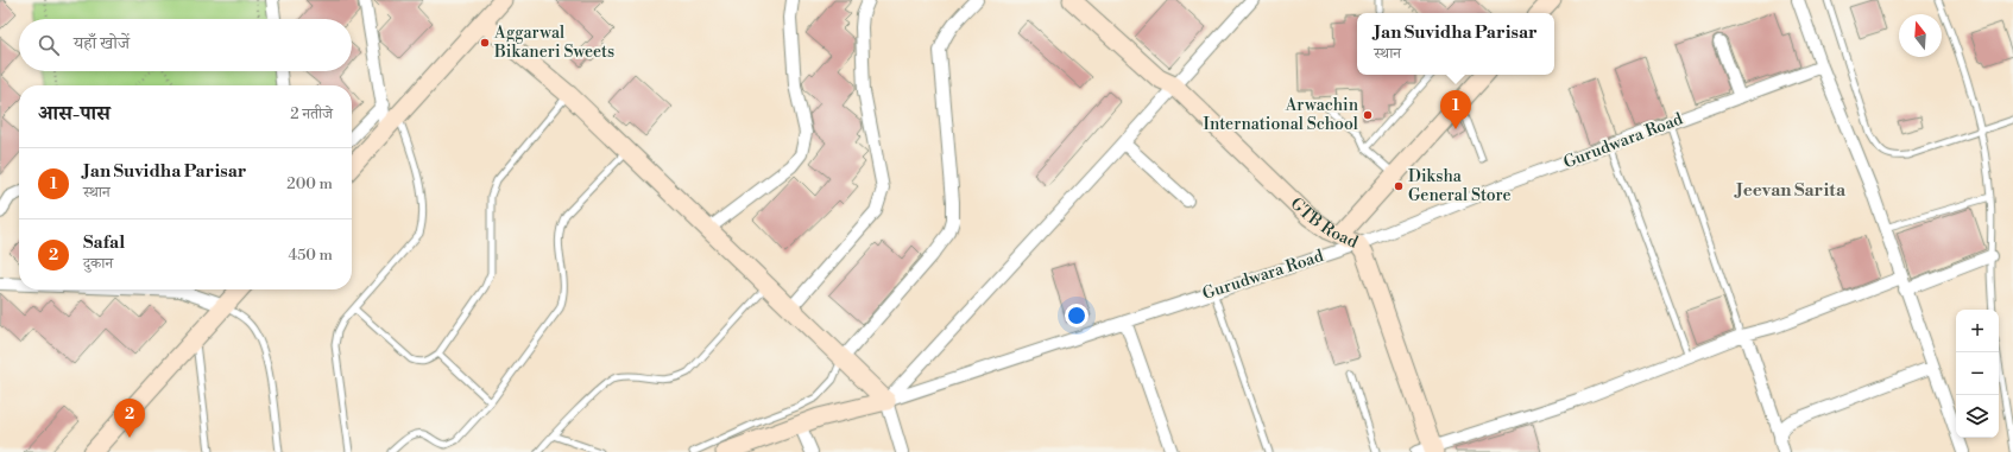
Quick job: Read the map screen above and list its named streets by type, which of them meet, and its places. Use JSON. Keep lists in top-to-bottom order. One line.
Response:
{"streets":{"street":["Gurudwara Road","GTB Road"]},"crossings":[["Gurudwara Road","GTB Road"]],"districts":["Jeevan Sarita"],"places":["Aggarwal Bikaneri Sweets","Arwachin International School","Diksha General Store"],"north":"top","page":{"popup":["Jan Suvidha Parisar","स्थान"],"search":"यहाँ खोजें","heading":["आस-पास","2 नतीजे"],"pins":["1","2"],"list":[{"mark":"1","name":"Jan Suvidha Parisar","note":"स्थान","value":"200 m"},{"mark":"2","name":"Safal","note":"दुकान","value":"450 m"}],"map_buttons":["+","−"]}}
